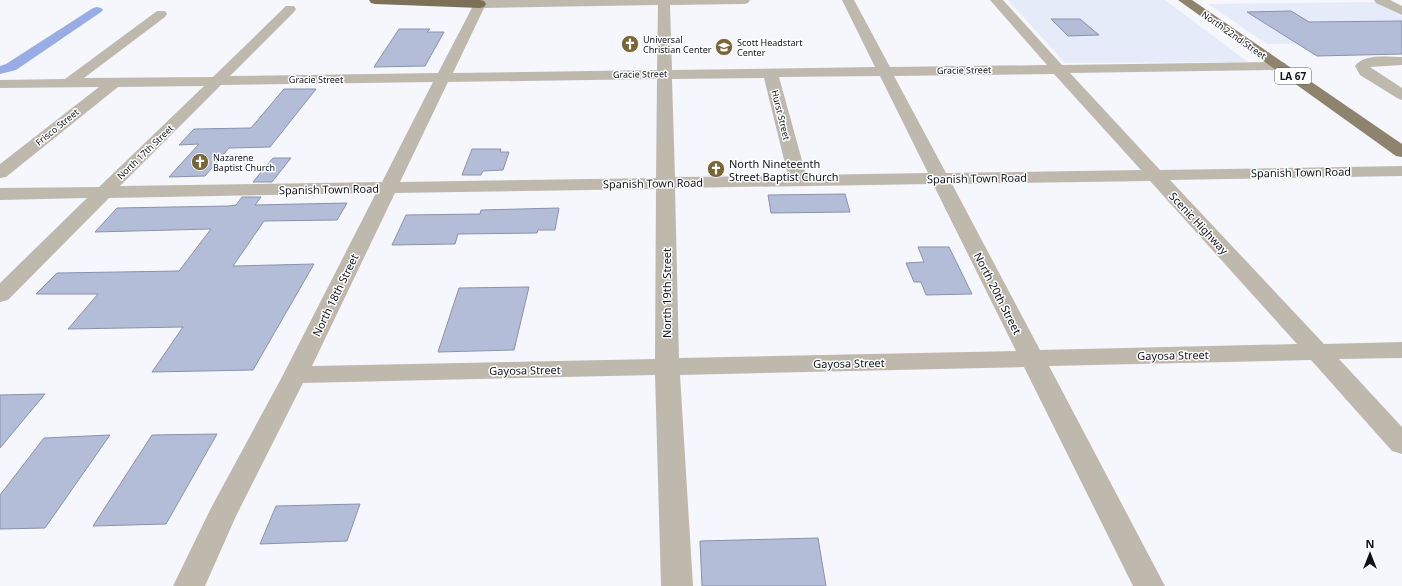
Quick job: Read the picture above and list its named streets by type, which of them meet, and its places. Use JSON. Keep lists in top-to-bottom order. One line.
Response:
{"streets":{"main road":["North 22nd Street","LA 67"],"street":["Gracie Street","Hurst Street","Frisco Street","North 17th Street","Spanish Town Road","Scenic Highway","North 19th Street","North 20th Street","North 18th Street","Gayosa Street"]},"crossings":[["North 22nd Street","Gracie Street"],["Gracie Street","Hurst Street"],["Gracie Street","Frisco Street"],["Gracie Street","North 17th Street"],["Gracie Street","Scenic Highway"],["Gracie Street","North 19th Street"],["Gracie Street","North 20th Street"],["Gracie Street","North 18th Street"],["Hurst Street","Spanish Town Road"],["North 17th Street","Spanish Town Road"],["Spanish Town Road","Scenic Highway"],["Spanish Town Road","North 19th Street"],["Spanish Town Road","North 20th Street"],["Spanish Town Road","North 18th Street"],["Scenic Highway","Gayosa Street"],["North 19th Street","Gayosa Street"],["North 20th Street","Gayosa Street"],["North 18th Street","Gayosa Street"]],"places":{"church":["Universal Christian Center","Nazarene Baptist Church","North Nineteenth Street Baptist Church"],"school or university":["Scott Headstart Center"]},"north":"top"}
